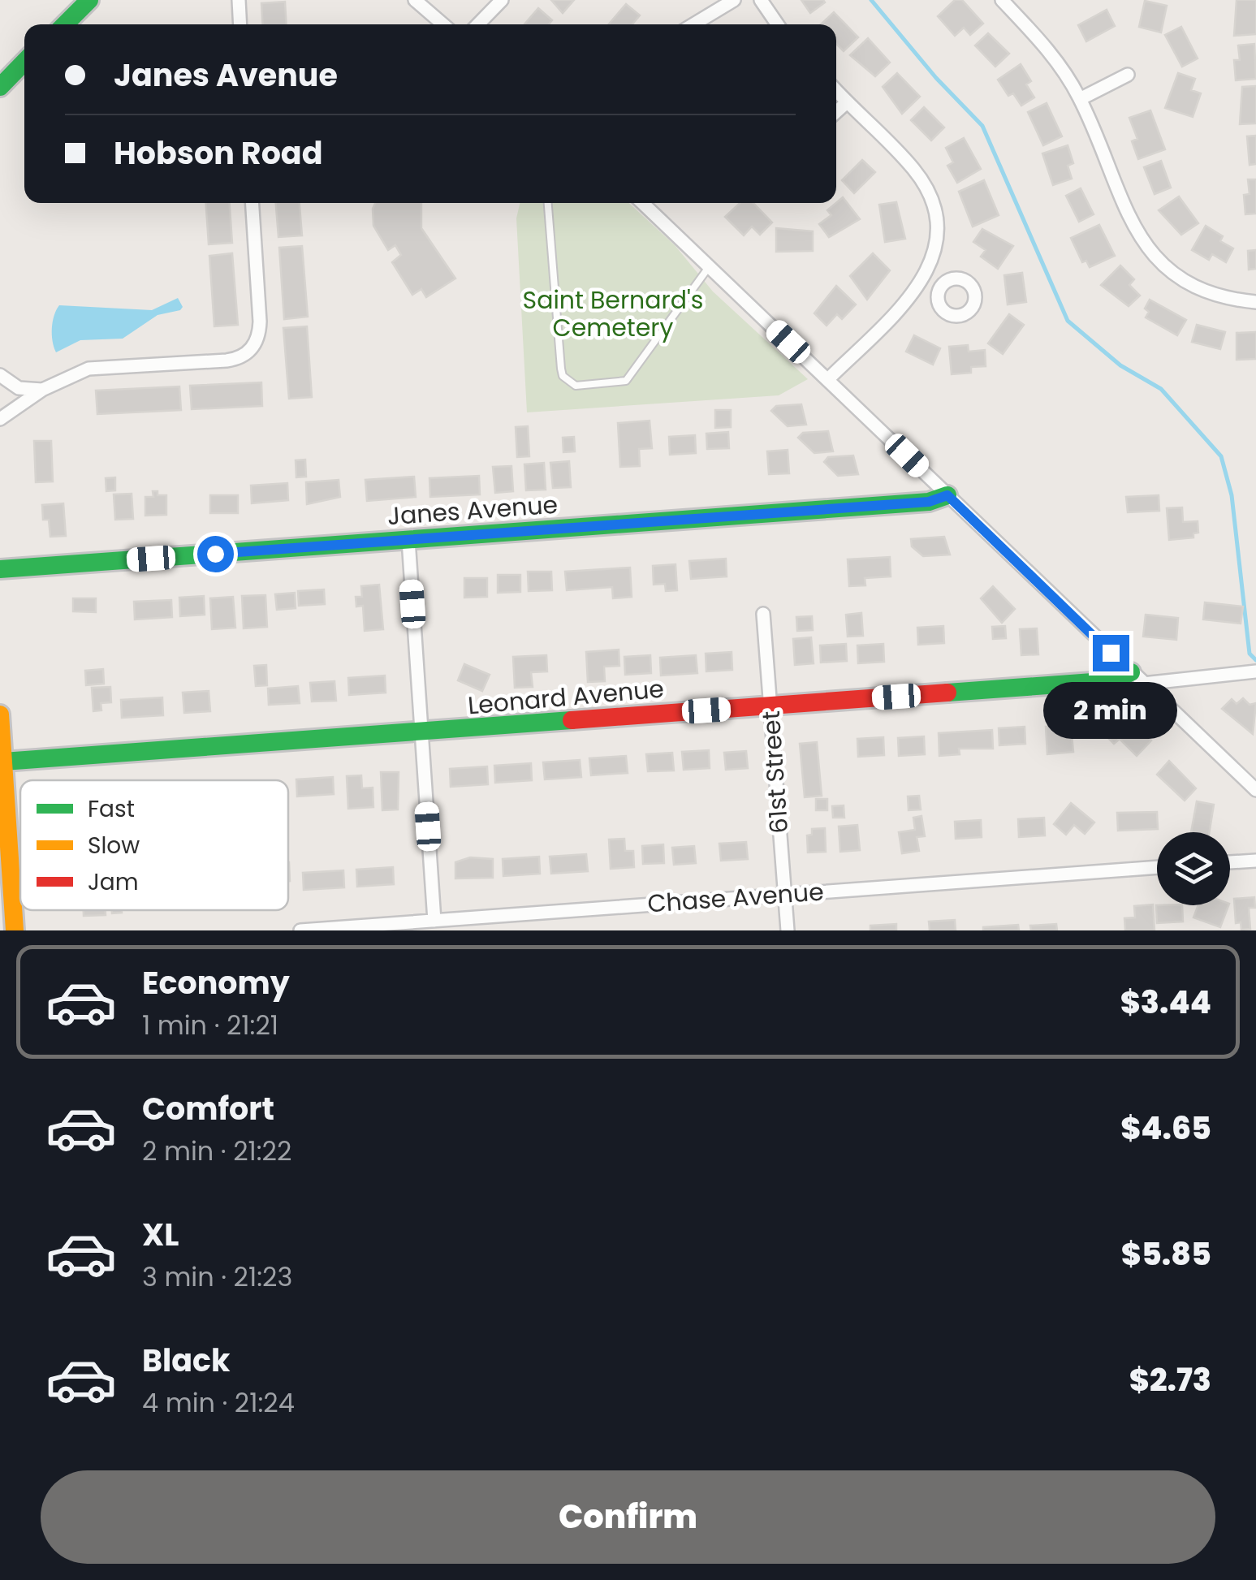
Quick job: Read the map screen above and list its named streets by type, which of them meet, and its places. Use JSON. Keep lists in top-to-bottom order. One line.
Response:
{"streets":{"main road":["Janes Avenue","Leonard Avenue"],"street":["61st Street","Chase Avenue"]},"crossings":[["Leonard Avenue","61st Street"],["61st Street","Chase Avenue"]],"parks":["Saint Bernard's Cemetery"],"legend":["Fast","Slow","Jam"],"page":{"banner":["Janes Avenue","Hobson Road"],"bubble":"2 min","list":[{"name":"Economy","note":"1 min · 21:21","value":"$3.44"},{"name":"Comfort","note":"2 min · 21:22","value":"$4.65"},{"name":"XL","note":"3 min · 21:23","value":"$5.85"},{"name":"Black","note":"4 min · 21:24","value":"$2.73"}],"buttons":"Confirm"}}
